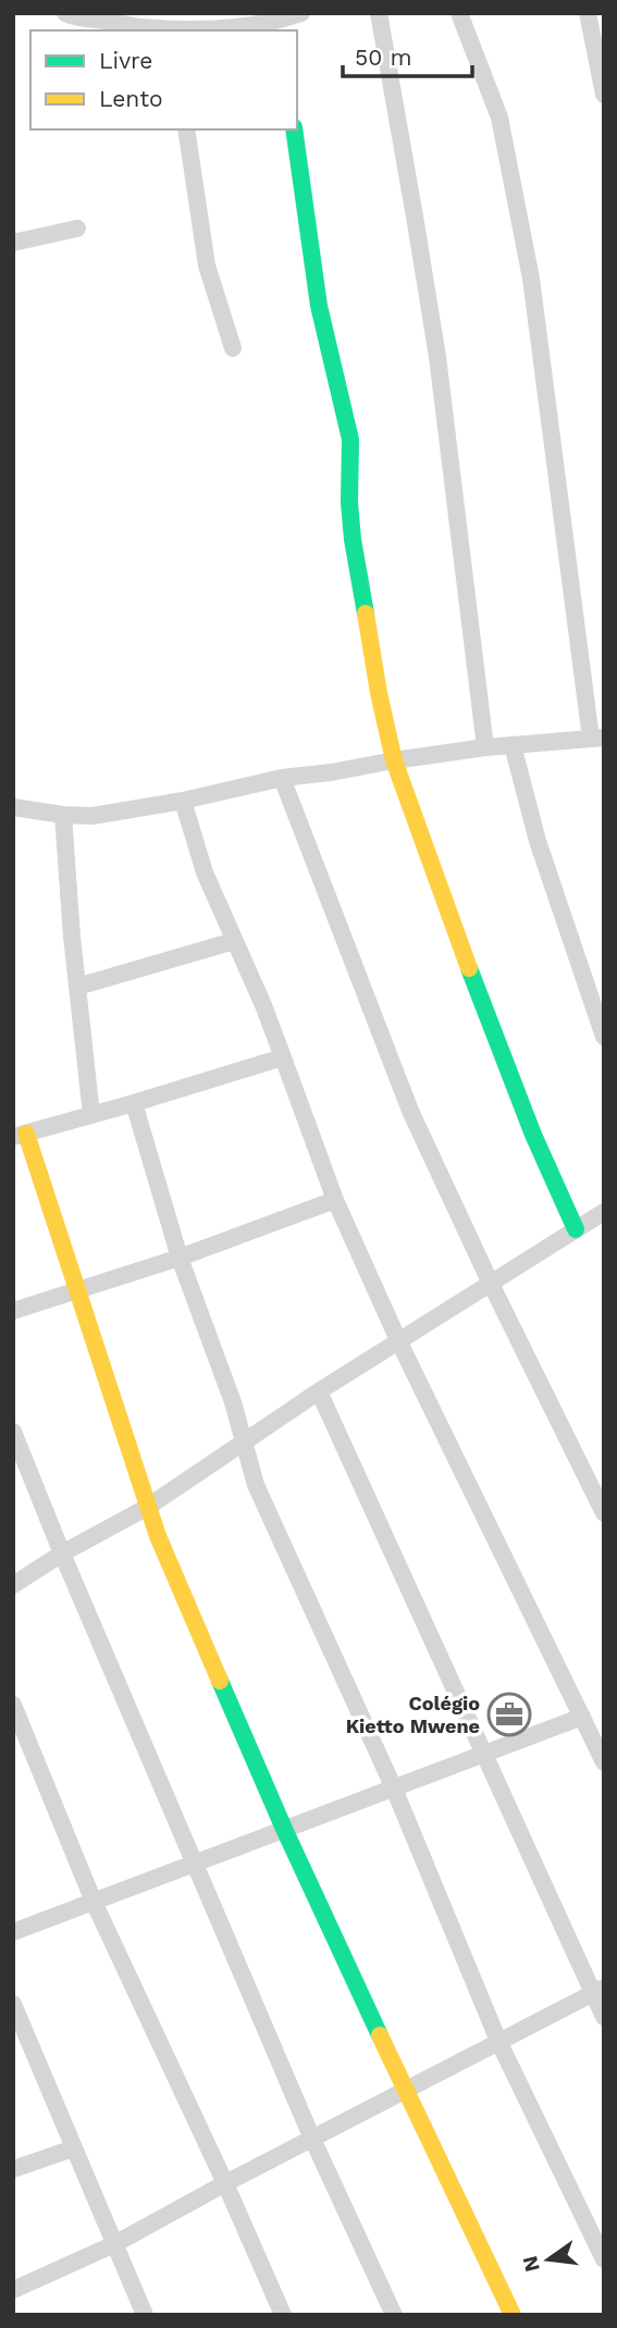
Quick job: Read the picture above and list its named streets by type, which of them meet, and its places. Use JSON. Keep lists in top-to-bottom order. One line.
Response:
{"places":{"office":["Colégio Kietto Mwene"]},"legend":["Livre","Lento"],"scale_bar":"50 m","north":"left"}
